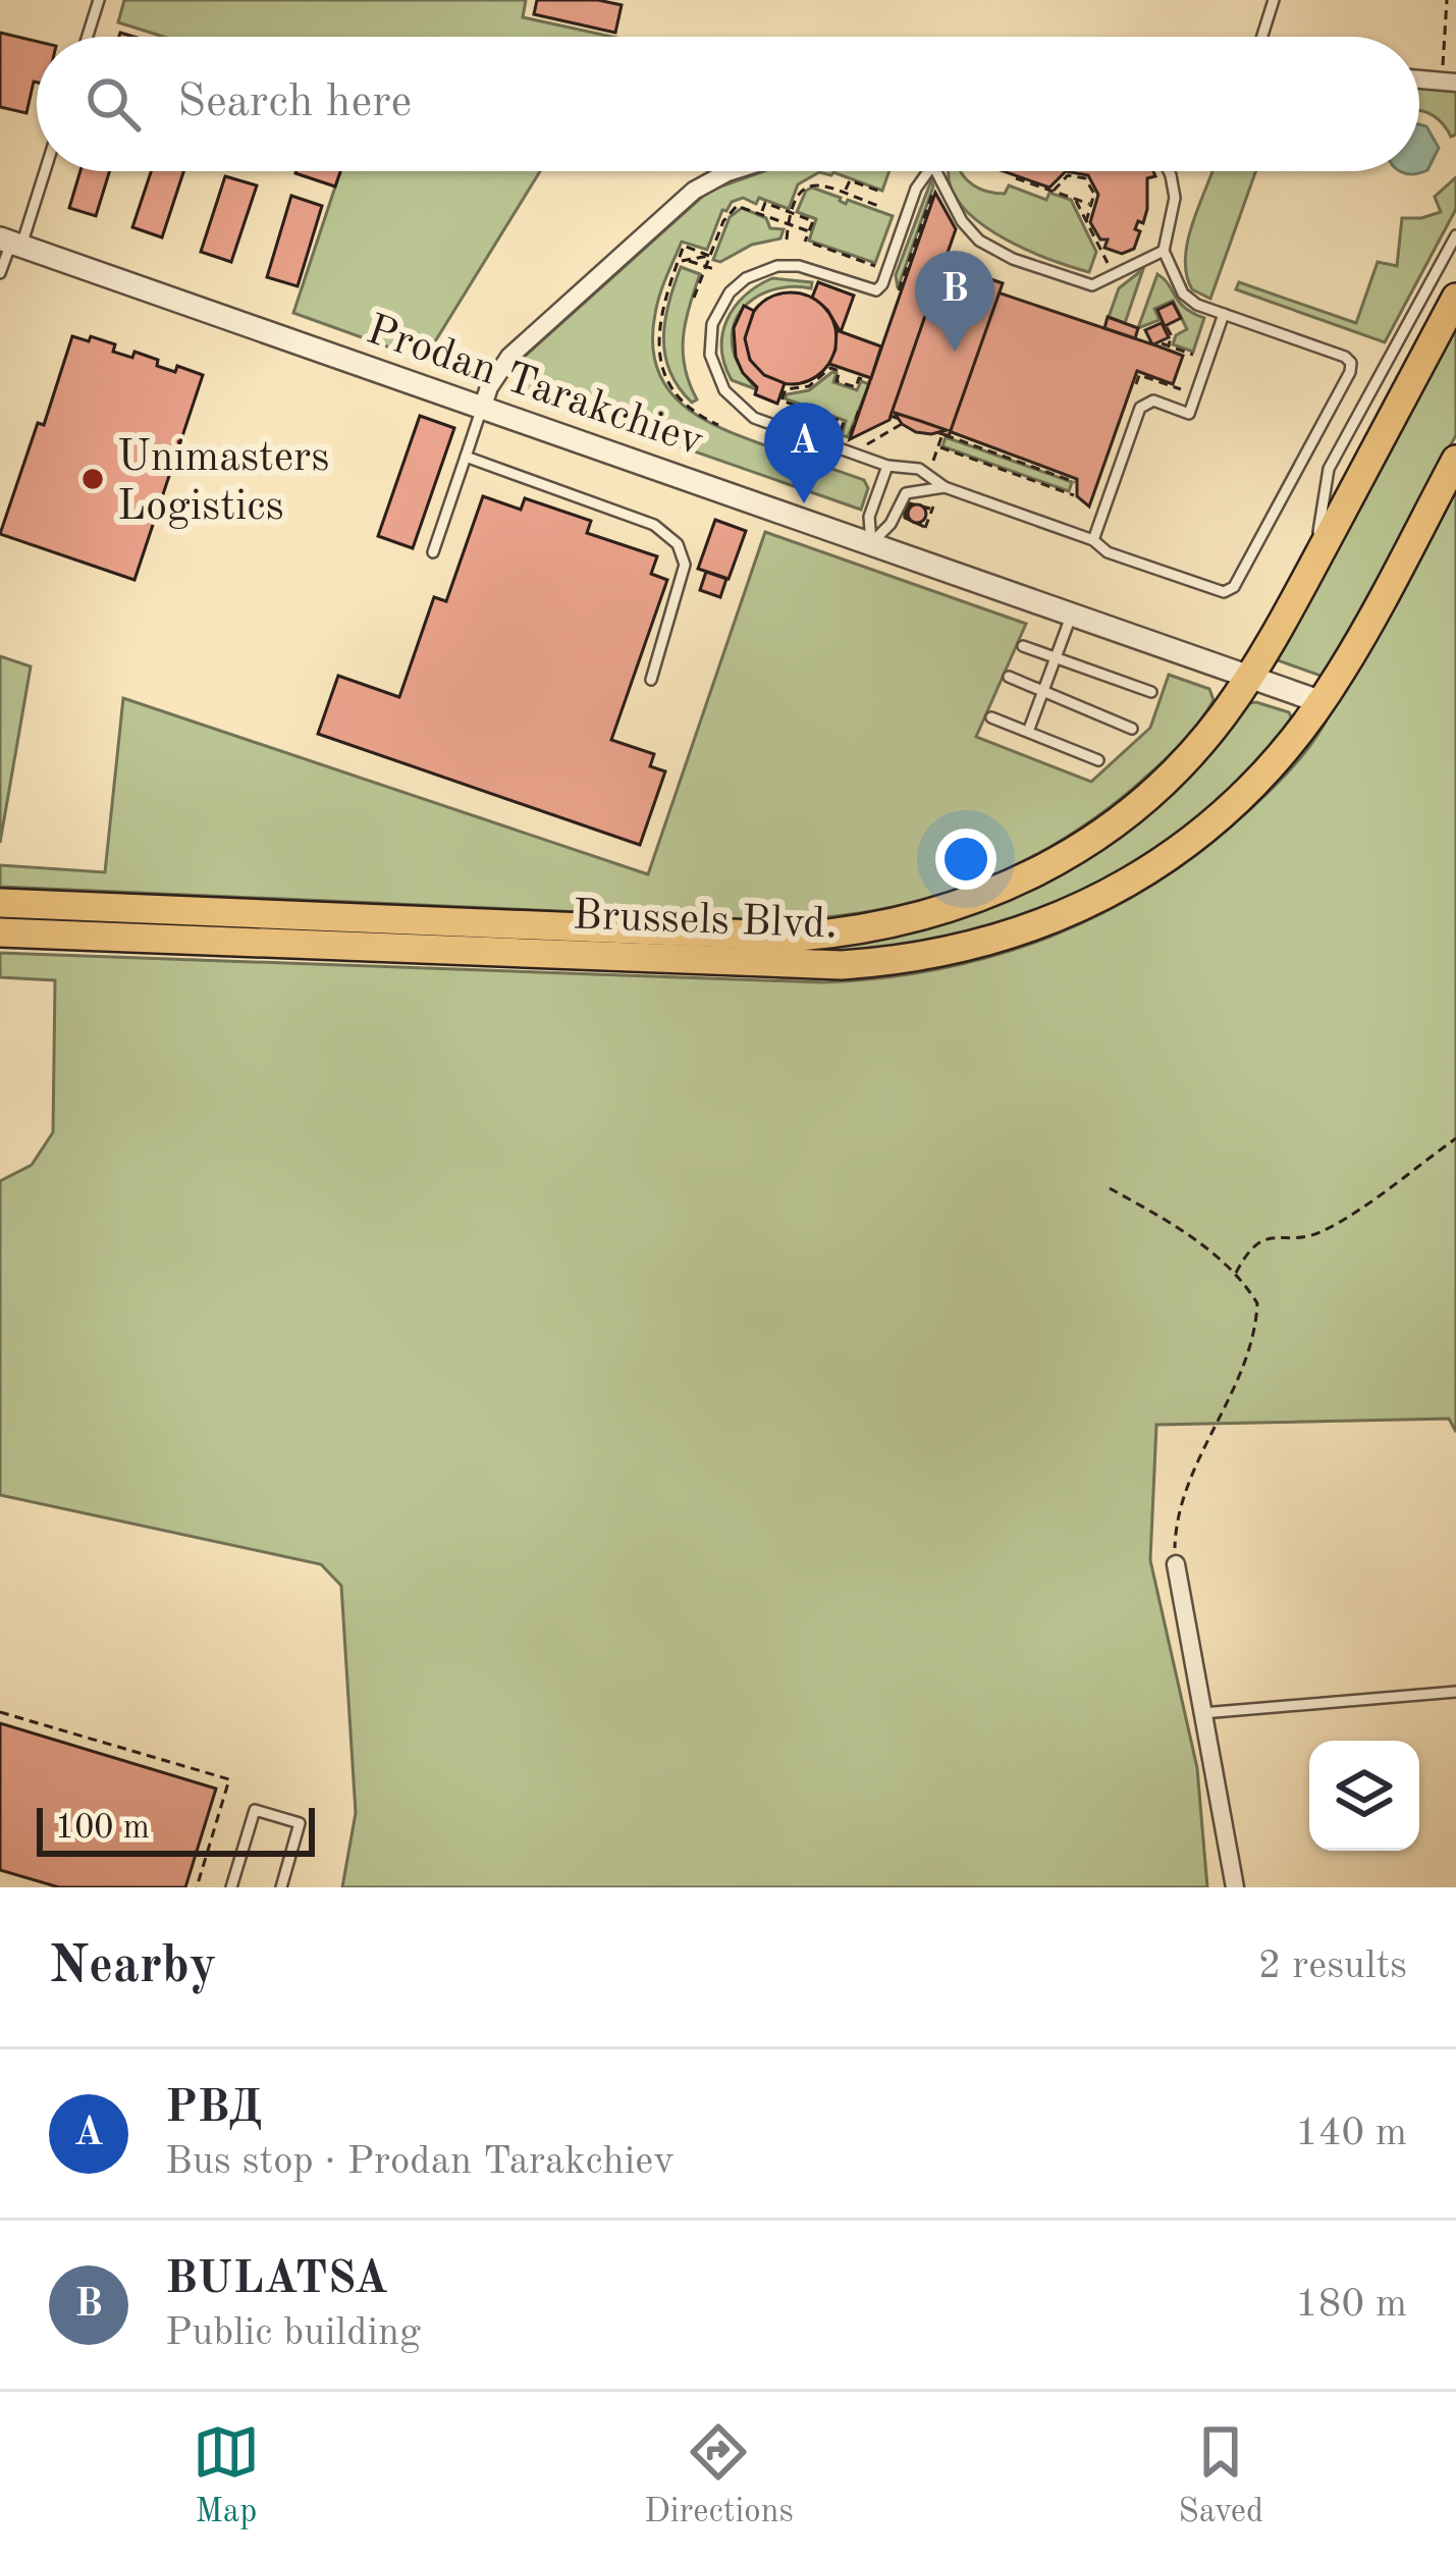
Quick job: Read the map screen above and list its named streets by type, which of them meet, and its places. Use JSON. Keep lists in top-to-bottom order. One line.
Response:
{"streets":{"main road":["Brussels Blvd."],"street":["Prodan Tarakchiev"]},"crossings":[["Prodan Tarakchiev","Brussels Blvd."]],"places":["Unimasters Logistics"],"scale_bar":"100 m","page":{"search":"Search here","pins":["B","A"],"scale":"100 m","heading":["Nearby","2 results"],"list":[{"mark":"A","name":"РВД","note":"Bus stop · Prodan Tarakchiev","value":"140 m"},{"mark":"B","name":"BULATSA","note":"Public building","value":"180 m"}],"nav":["Map","Directions","Saved"]}}
